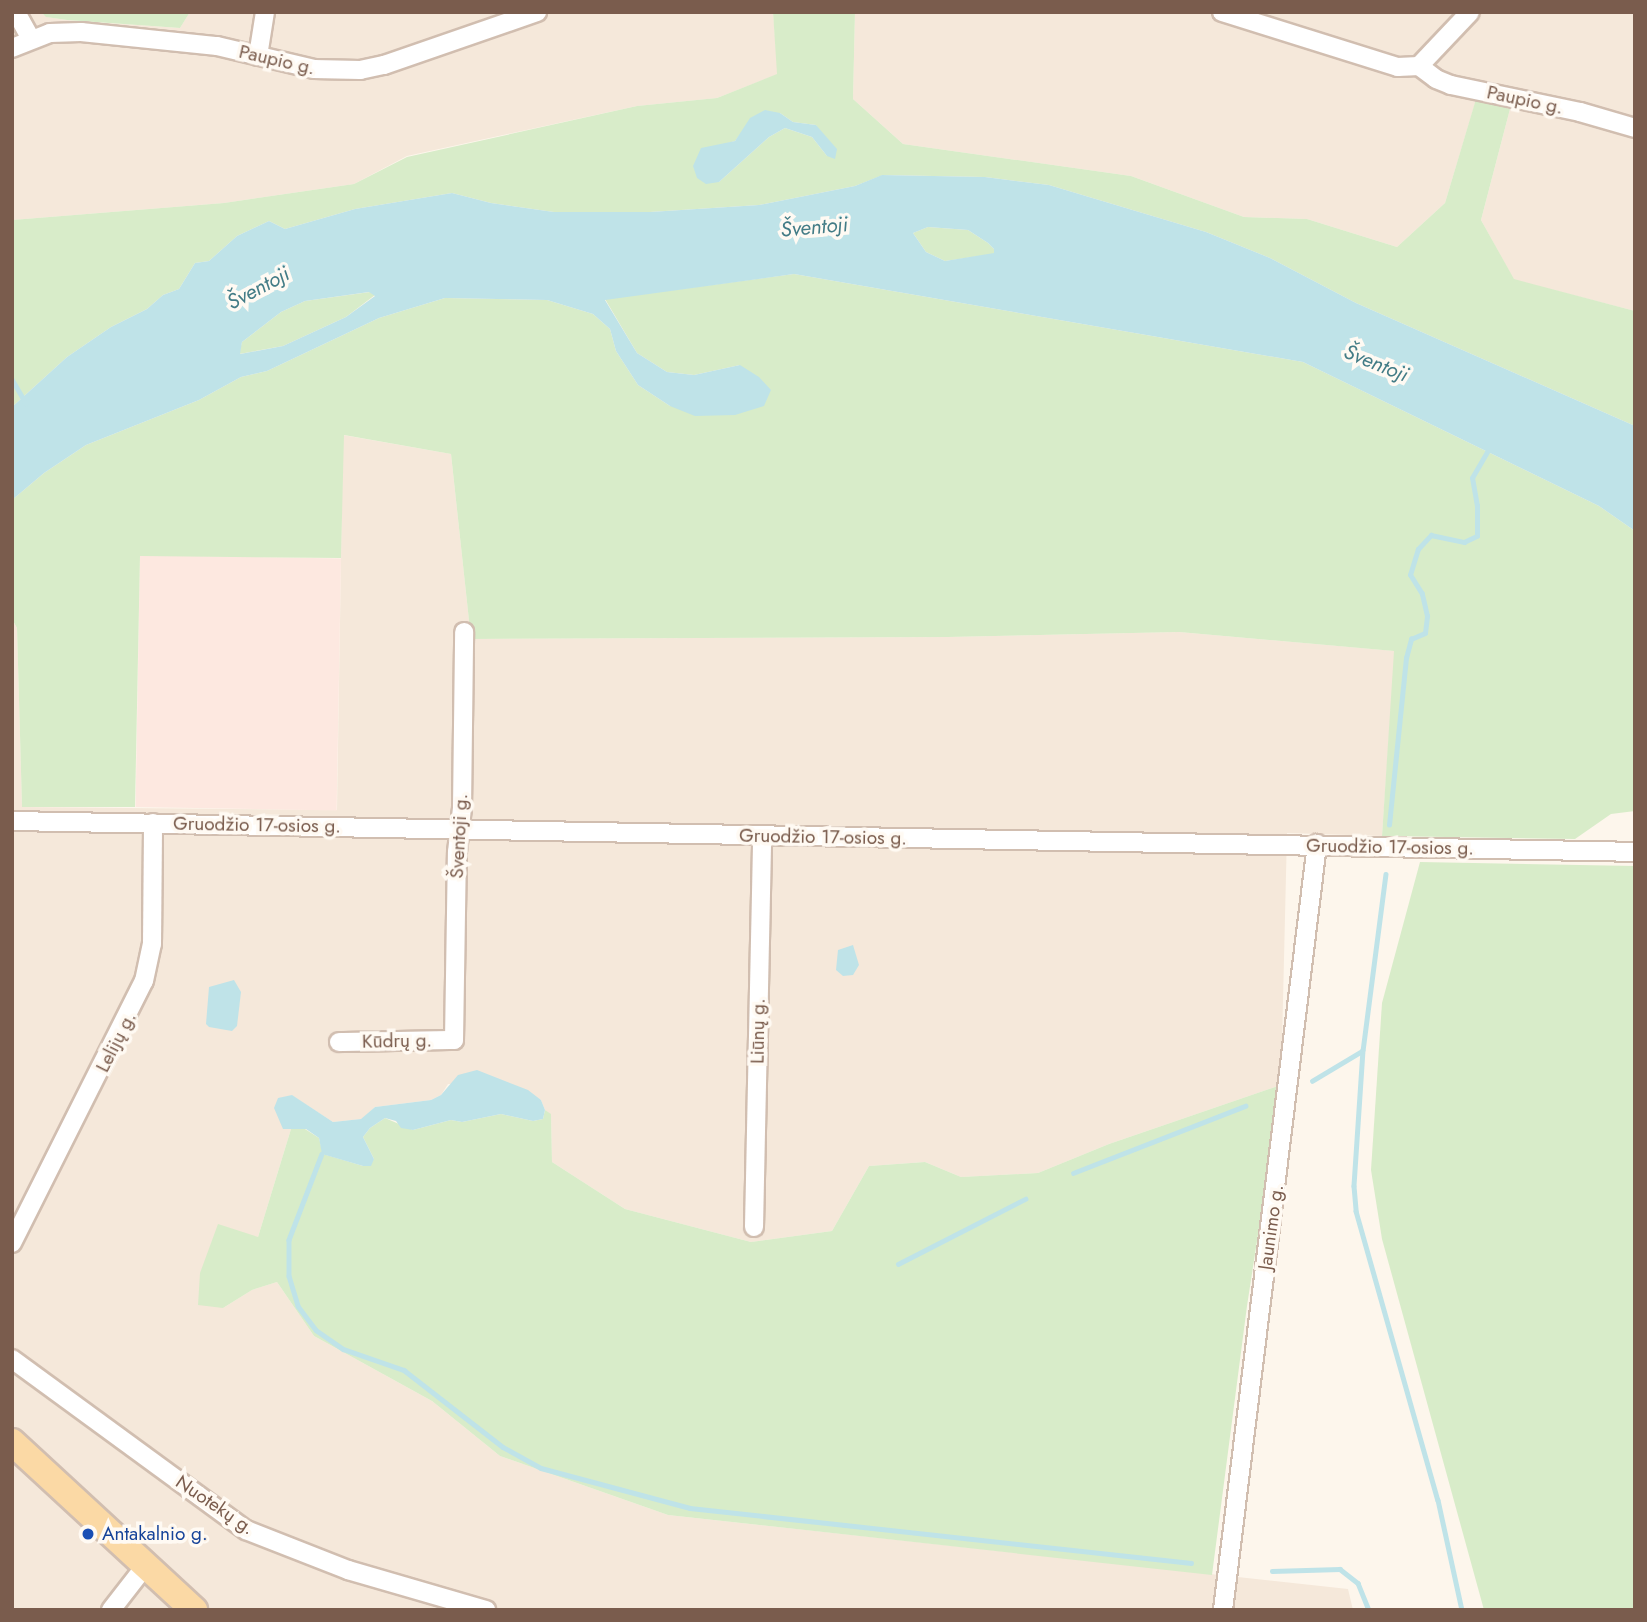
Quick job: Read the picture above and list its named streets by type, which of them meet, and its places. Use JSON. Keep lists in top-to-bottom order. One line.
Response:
{"streets":{"street":["Paupio g.","Gruodžio 17-osios g.","Šventoji g.","Liūnų g.","Kūdrų g.","Lelijų g.","Jaunimo g.","Nuotekų g."]},"crossings":[["Gruodžio 17-osios g.","Šventoji g."],["Gruodžio 17-osios g.","Liūnų g."],["Gruodžio 17-osios g.","Lelijų g."],["Gruodžio 17-osios g.","Jaunimo g."],["Šventoji g.","Kūdrų g."]],"water":["Šventoji"],"places":["Antakalnio g."]}
